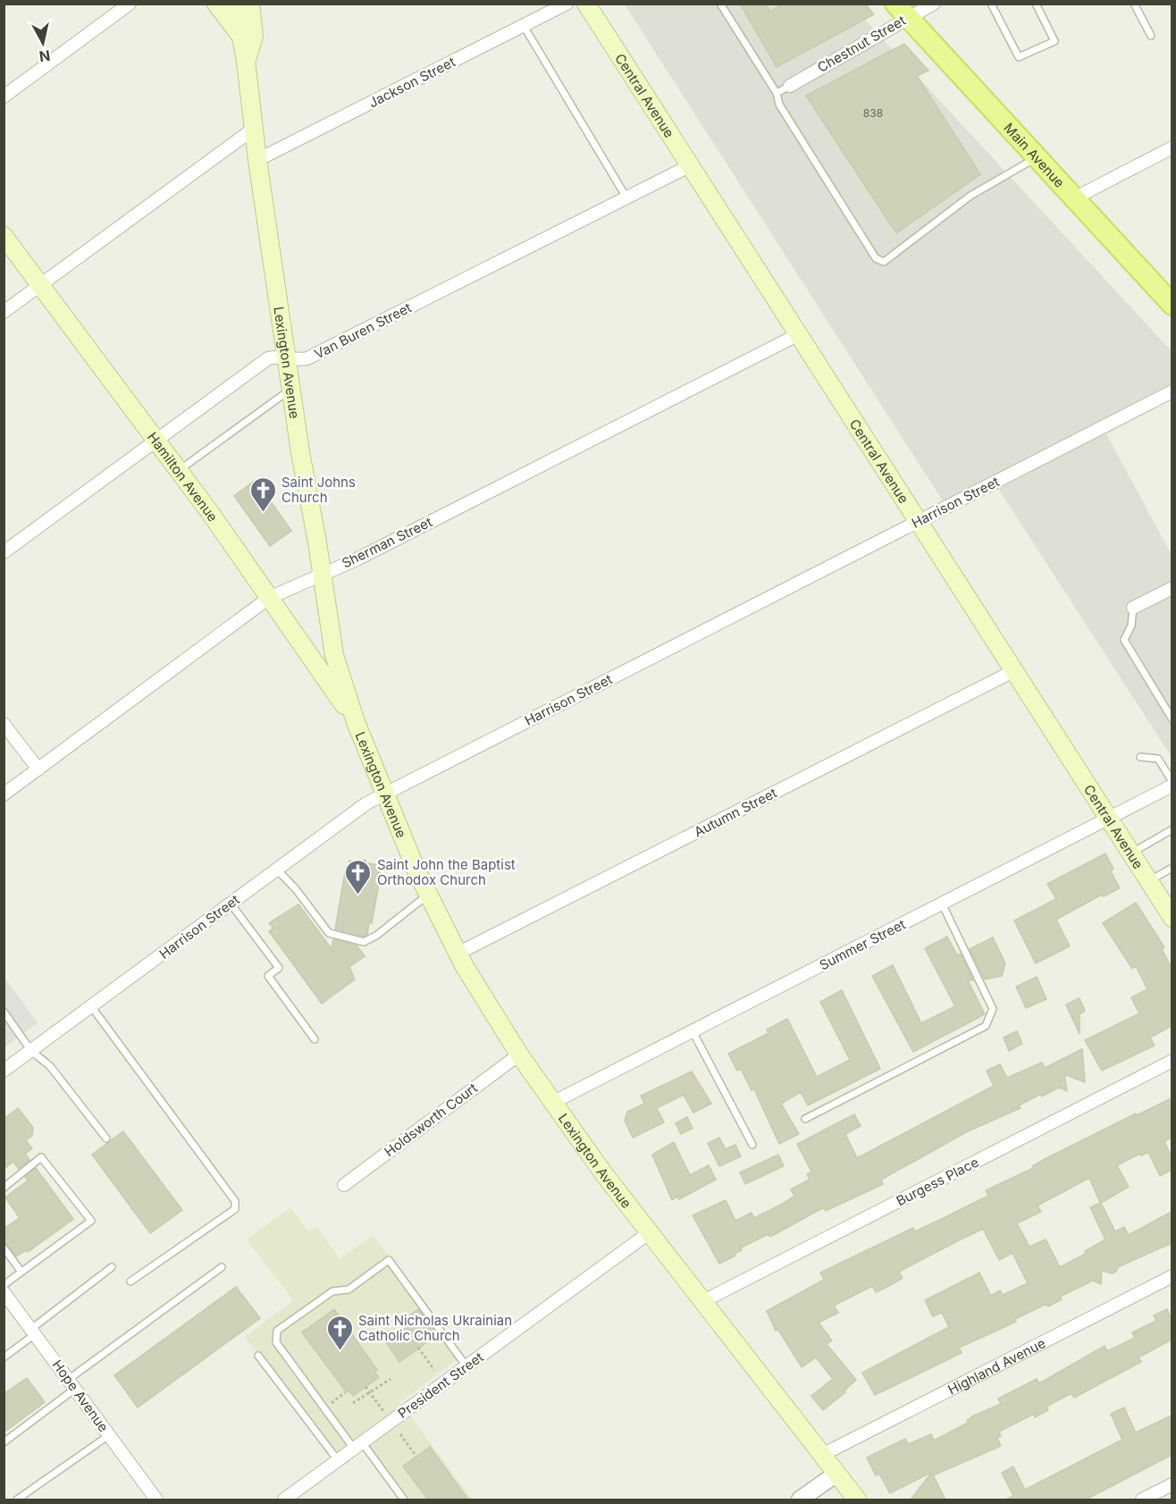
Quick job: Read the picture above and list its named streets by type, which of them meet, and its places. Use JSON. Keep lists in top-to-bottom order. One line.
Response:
{"streets":{"main road":["Central Avenue","Main Avenue","Lexington Avenue","Hamilton Avenue"],"street":["Chestnut Street","Jackson Street","Van Buren Street","Harrison Street","Sherman Street","Autumn Street","Summer Street","Holdsworth Court","Burgess Place","Highland Avenue","President Street","Hope Avenue"]},"crossings":[["Chestnut Street","Main Avenue"],["Jackson Street","Lexington Avenue"],["Central Avenue","Van Buren Street"],["Central Avenue","Harrison Street"],["Central Avenue","Sherman Street"],["Central Avenue","Autumn Street"],["Central Avenue","Summer Street"],["Van Buren Street","Lexington Avenue"],["Van Buren Street","Hamilton Avenue"],["Lexington Avenue","Hamilton Avenue"],["Lexington Avenue","Harrison Street"],["Lexington Avenue","Sherman Street"],["Lexington Avenue","Autumn Street"],["Lexington Avenue","Summer Street"],["Lexington Avenue","Holdsworth Court"],["Lexington Avenue","Burgess Place"],["Lexington Avenue","Highland Avenue"],["Lexington Avenue","President Street"],["Hamilton Avenue","Sherman Street"]],"places":{"church":["Saint Johns Church","Saint John the Baptist Orthodox Church","Saint Nicholas Ukrainian Catholic Church"]},"house_numbers":["838"],"north":"bottom"}
